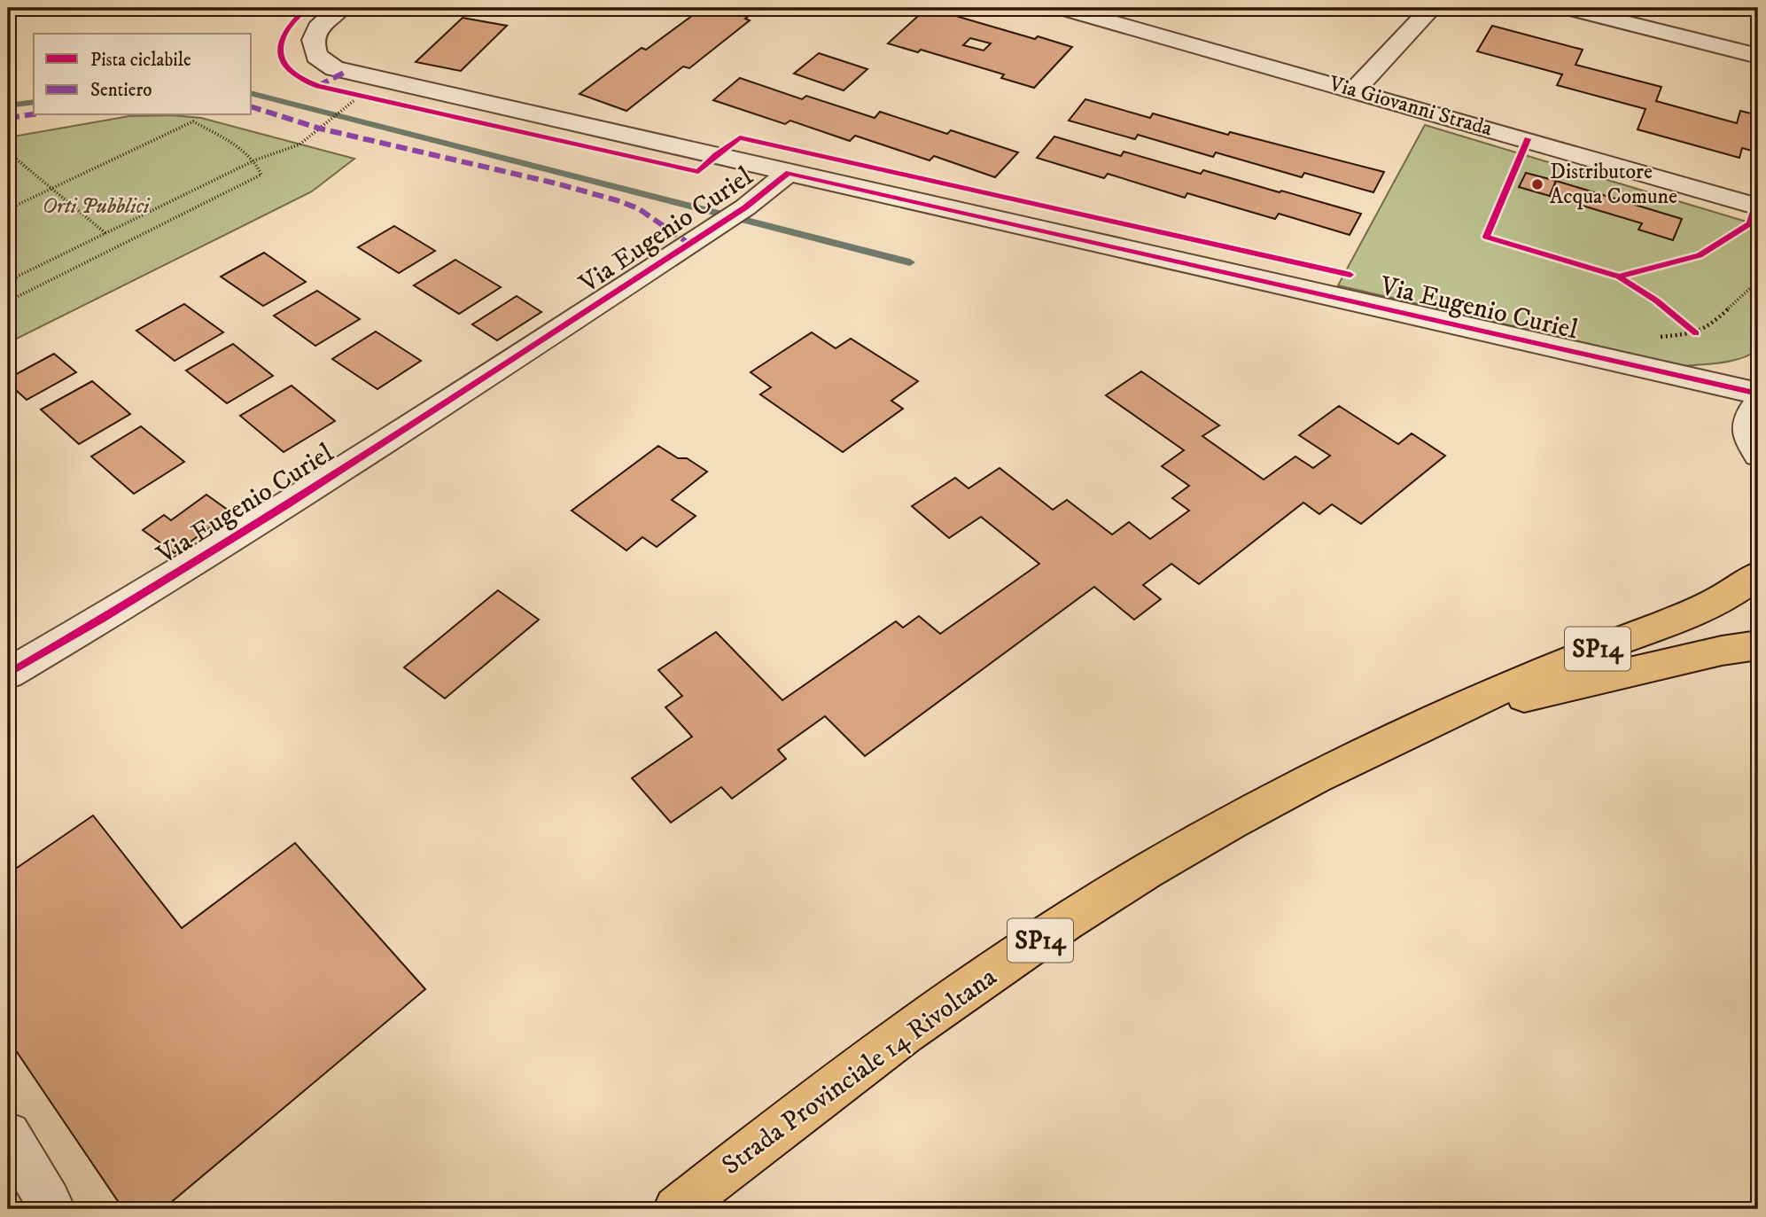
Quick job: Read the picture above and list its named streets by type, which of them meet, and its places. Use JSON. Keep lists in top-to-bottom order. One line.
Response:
{"streets":{"main road":["SP14","Strada Provinciale 14 Rivoltana"],"street":["Via Giovanni Strada","Via Eugenio Curiel"]},"parks":["Orti Pubblici"],"places":["Distributore Acqua Comune"],"legend":["Pista ciclabile","Sentiero"]}
